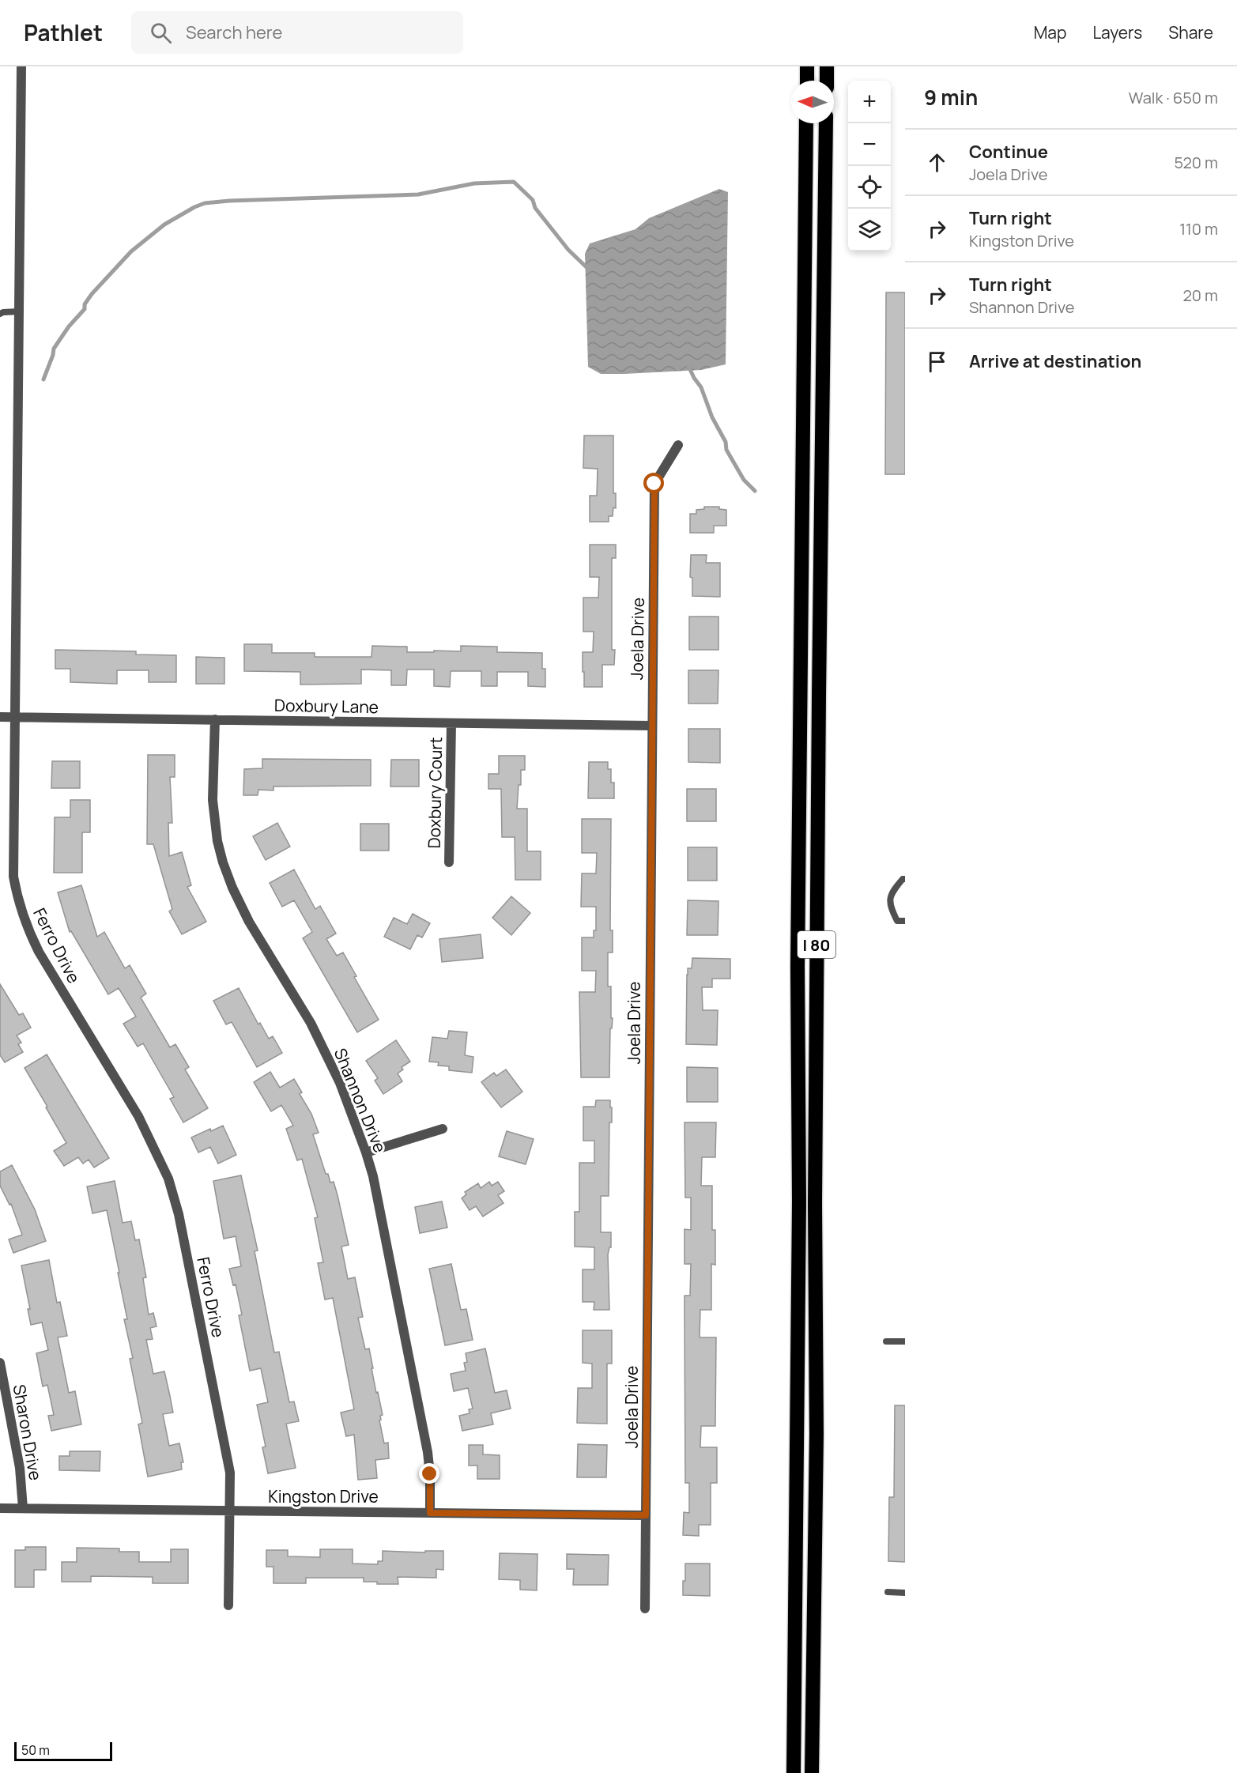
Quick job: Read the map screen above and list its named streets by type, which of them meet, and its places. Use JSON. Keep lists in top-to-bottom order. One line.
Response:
{"streets":{"highway":["I 80"],"street":["Joela Drive","Doxbury Lane","Doxbury Court","Ferro Drive","Shannon Drive","Sharon Drive","Kingston Drive"]},"crossings":[["Joela Drive","Doxbury Lane"],["Joela Drive","Kingston Drive"],["Doxbury Lane","Doxbury Court"],["Doxbury Lane","Ferro Drive"],["Doxbury Lane","Shannon Drive"],["Ferro Drive","Kingston Drive"],["Shannon Drive","Kingston Drive"],["Sharon Drive","Kingston Drive"]],"scale_bar":"50 m","north":"left","page":{"header":"Pathlet","search":"Search here","nav":["Map","Layers","Share"],"heading":["9 min","Walk · 650 m"],"map_buttons":["+","−"],"list":[["Continue","Joela Drive","520 m"],["Turn right","Kingston Drive","110 m"],["Turn right","Shannon Drive","20 m"],"Arrive at destination"],"scale":"50 m"}}
